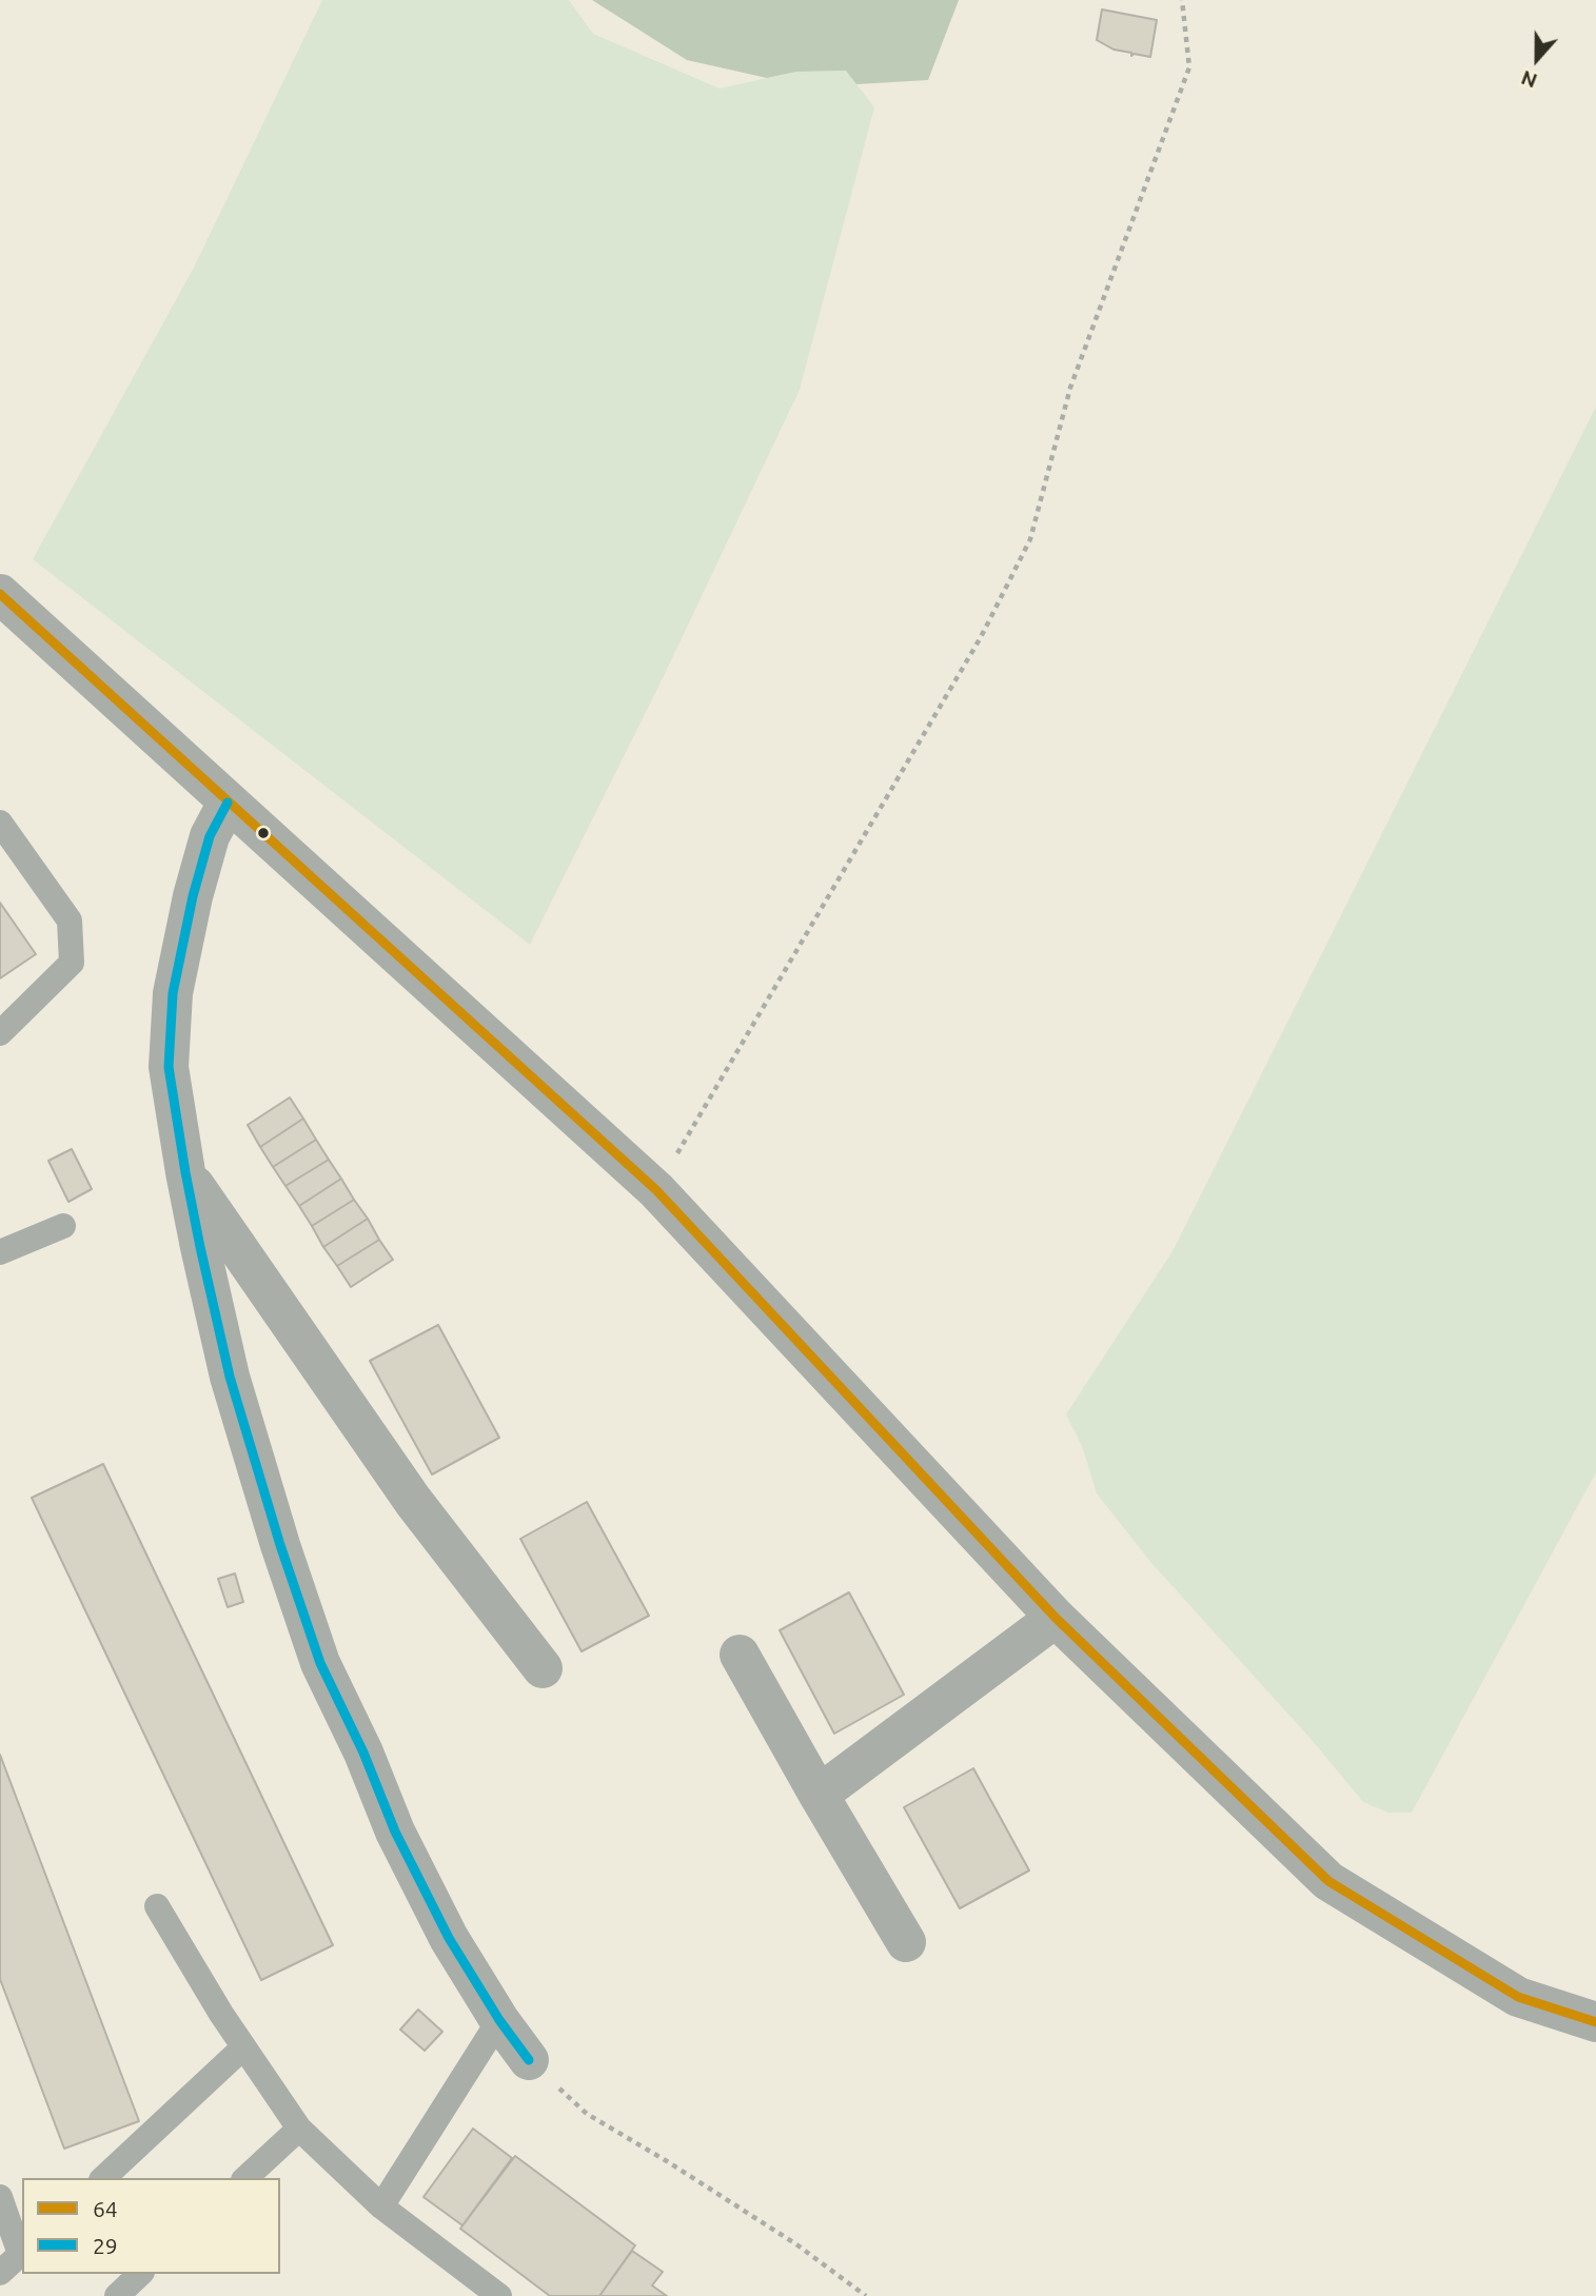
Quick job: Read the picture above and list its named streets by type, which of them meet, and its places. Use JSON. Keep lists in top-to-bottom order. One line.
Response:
{"lines":["transit line 64","transit line 29"],"legend":["64","29"],"north":"bottom"}
